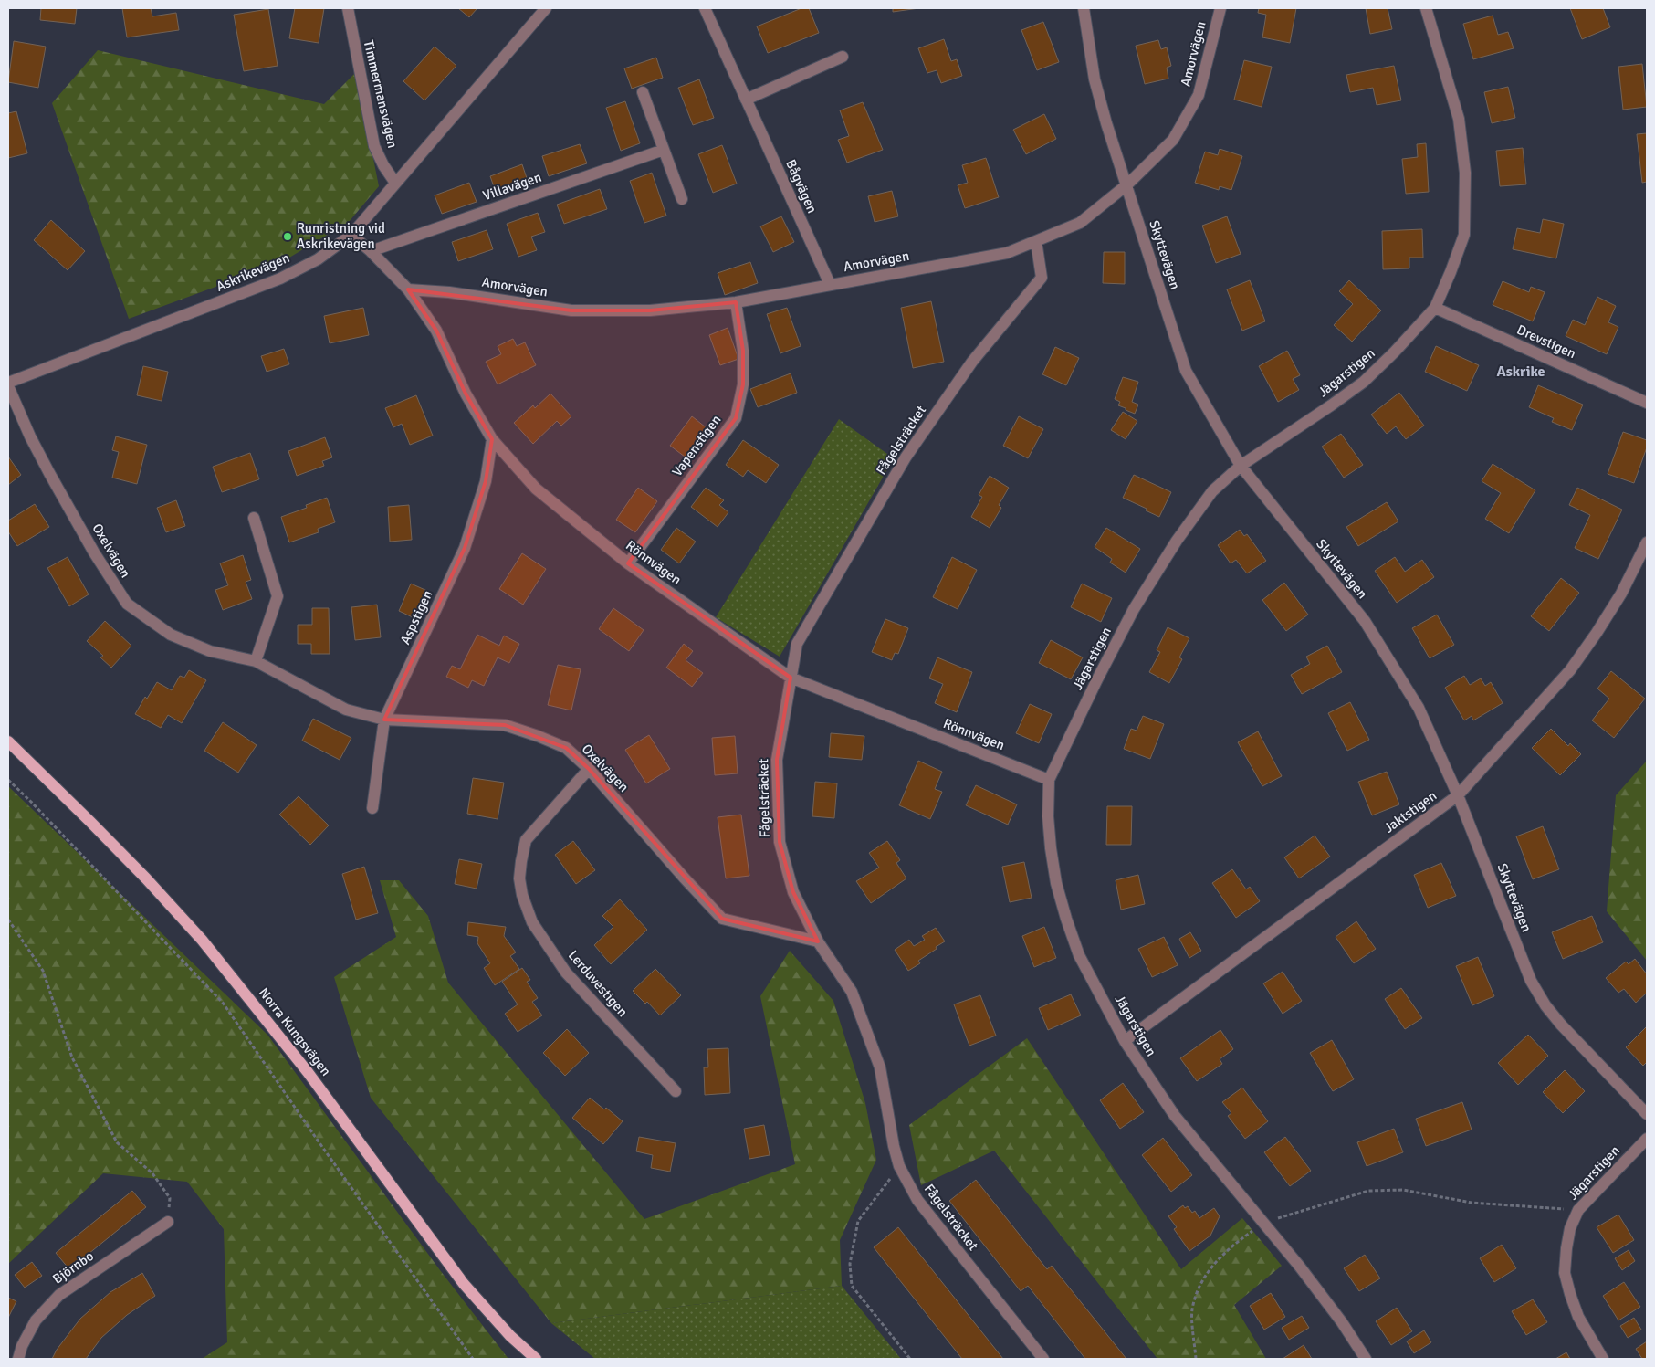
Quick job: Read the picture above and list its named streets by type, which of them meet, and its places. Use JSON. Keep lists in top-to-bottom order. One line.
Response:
{"streets":{"main road":["Norra Kungsvägen"],"street":["Amorvägen","Timmermansvägen","Villavägen","Bågvägen","Skyttevägen","Askrikevägen","Drevstigen","Jägarstigen","Fågelsträcket","Vapenstigen","Oxelvägen","Rönnvägen","Aspstigen","Jaktstigen","Lerduvestigen","Björnbo"]},"crossings":[["Amorvägen","Bågvägen"],["Amorvägen","Skyttevägen"],["Amorvägen","Fågelsträcket"],["Amorvägen","Vapenstigen"],["Amorvägen","Rönnvägen"],["Timmermansvägen","Askrikevägen"],["Villavägen","Rönnvägen"],["Skyttevägen","Jägarstigen"],["Skyttevägen","Jaktstigen"],["Askrikevägen","Rönnvägen"],["Drevstigen","Jägarstigen"],["Jägarstigen","Rönnvägen"],["Jägarstigen","Jaktstigen"],["Fågelsträcket","Oxelvägen"],["Fågelsträcket","Rönnvägen"],["Vapenstigen","Rönnvägen"],["Oxelvägen","Aspstigen"],["Oxelvägen","Lerduvestigen"],["Rönnvägen","Aspstigen"]],"districts":["Askrike"],"places":["Runristning vid Askrikevägen"]}
